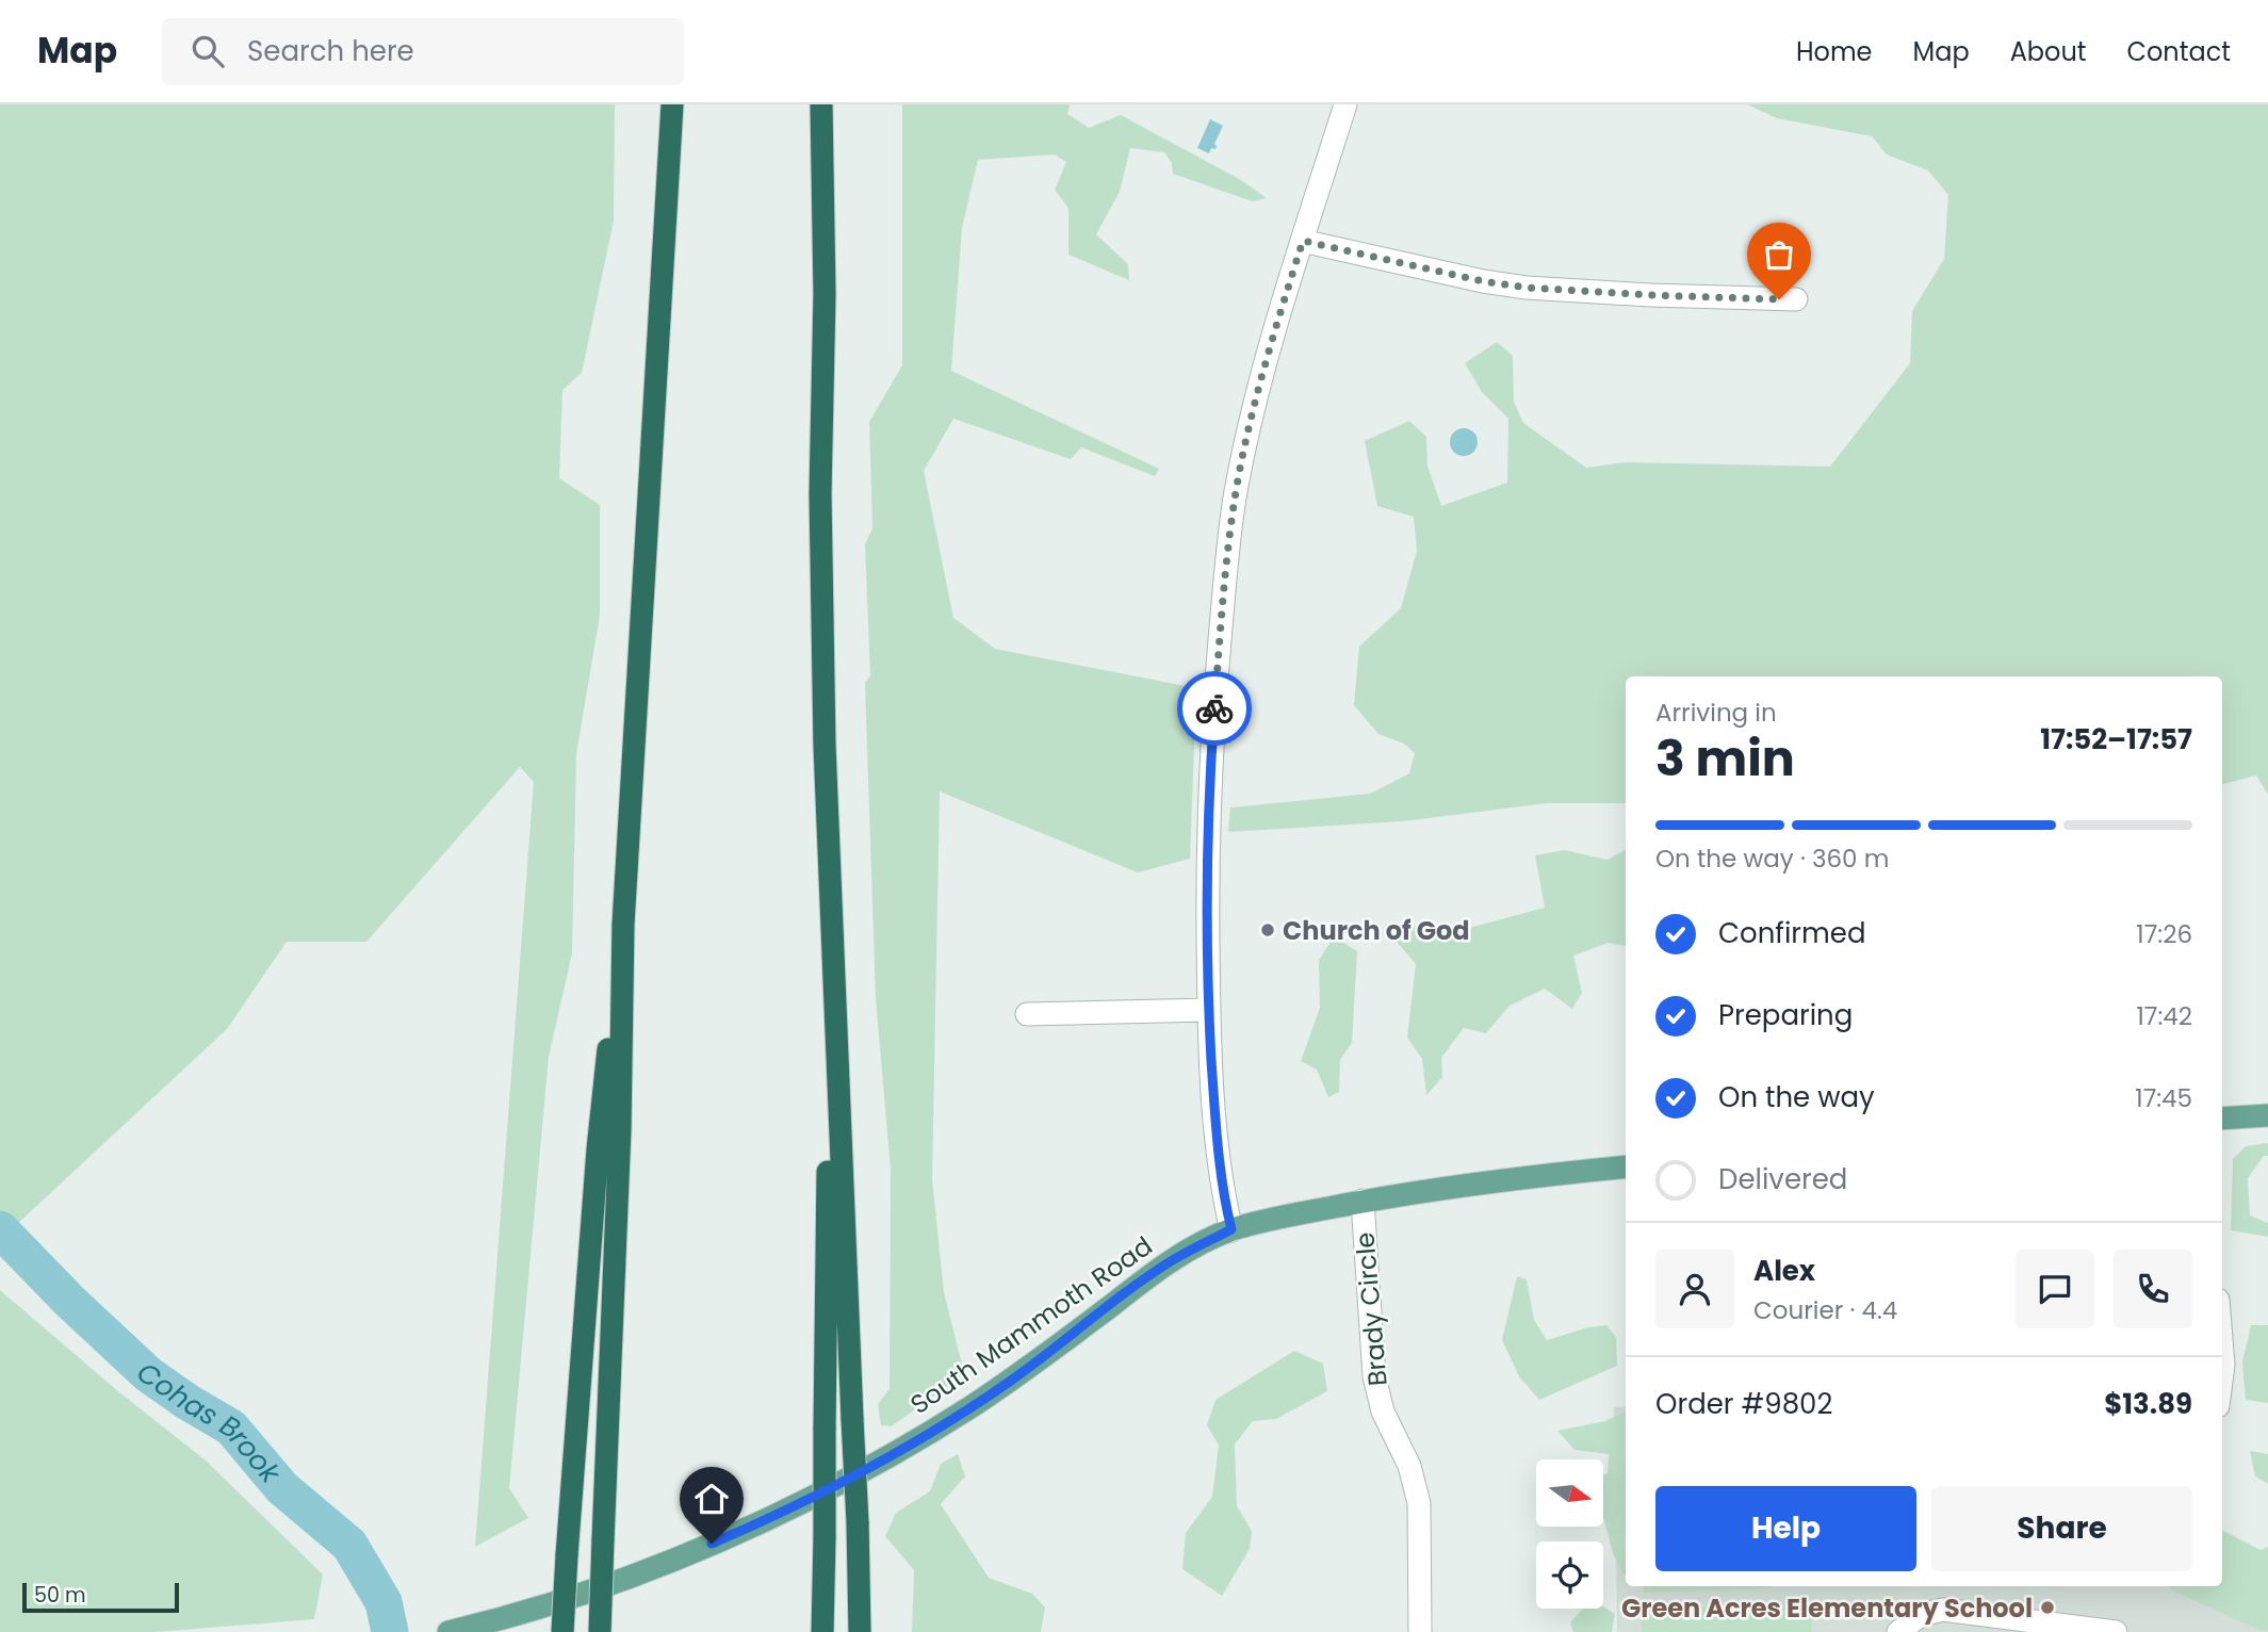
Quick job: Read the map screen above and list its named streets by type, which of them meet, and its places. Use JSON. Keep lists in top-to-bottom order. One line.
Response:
{"streets":{"main road":["South Mammoth Road"],"street":["Brady Circle"]},"crossings":[["Brady Circle","South Mammoth Road"]],"water":["Cohas Brook"],"places":["Church of God","Green Acres Elementary School"],"scale_bar":"50 m","north":"right","page":{"header":"Map","search":"Search here","nav":["Home","Map","About","Contact"],"heading":["3 min","Arriving in","17:52–17:57"],"panel":["Alex","Courier · 4.4","Order #9802","$13.89"],"bar":"On the way · 360 m","list":[["Confirmed","17:26"],["Preparing","17:42"],["On the way","17:45"],"Delivered"],"buttons":["Help","Share"],"scale":"50 m"}}
